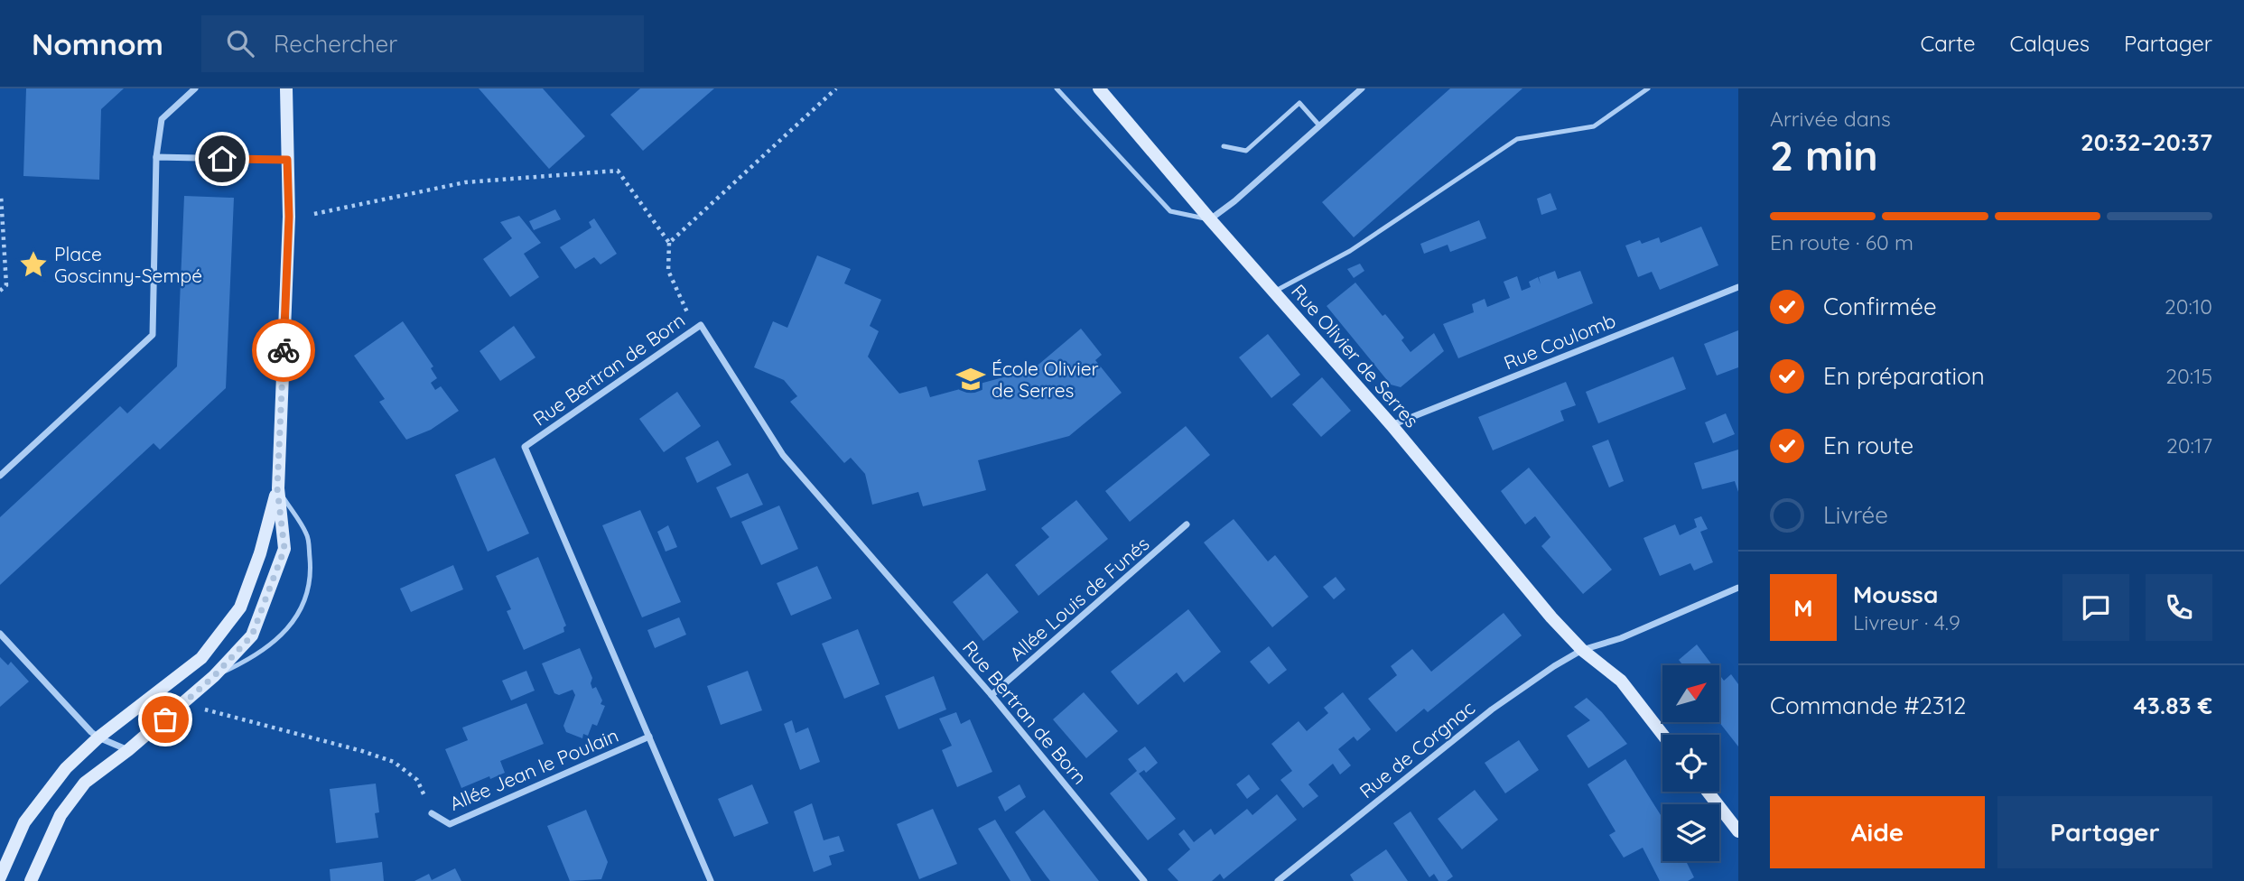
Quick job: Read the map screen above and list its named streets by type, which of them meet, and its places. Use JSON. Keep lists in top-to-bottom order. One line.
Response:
{"streets":{"street":["Rue Coulomb","Rue Olivier de Serres","Rue Bertran de Born","Allée Louis de Funés","Rue de Corgnac","Allée Jean le Poulain"]},"crossings":[["Rue Coulomb","Rue Olivier de Serres"],["Rue Olivier de Serres","Rue de Corgnac"],["Rue Bertran de Born","Allée Louis de Funés"],["Rue Bertran de Born","Allée Jean le Poulain"]],"places":{"place":["Place Goscinny-Sempé"],"school or university":["École Olivier de Serres"]},"north":"top right","page":{"header":"Nomnom","search":"Rechercher","nav":["Carte","Calques","Partager"],"heading":["2 min","Arrivée dans","20:32–20:37"],"panel":["Moussa","Livreur · 4.9","Commande #2312","43.83 €"],"bar":"En route · 60 m","list":[["Confirmée","20:10"],["En préparation","20:15"],["En route","20:17"],"Livrée"],"round":"M","buttons":["Aide","Partager"]}}
